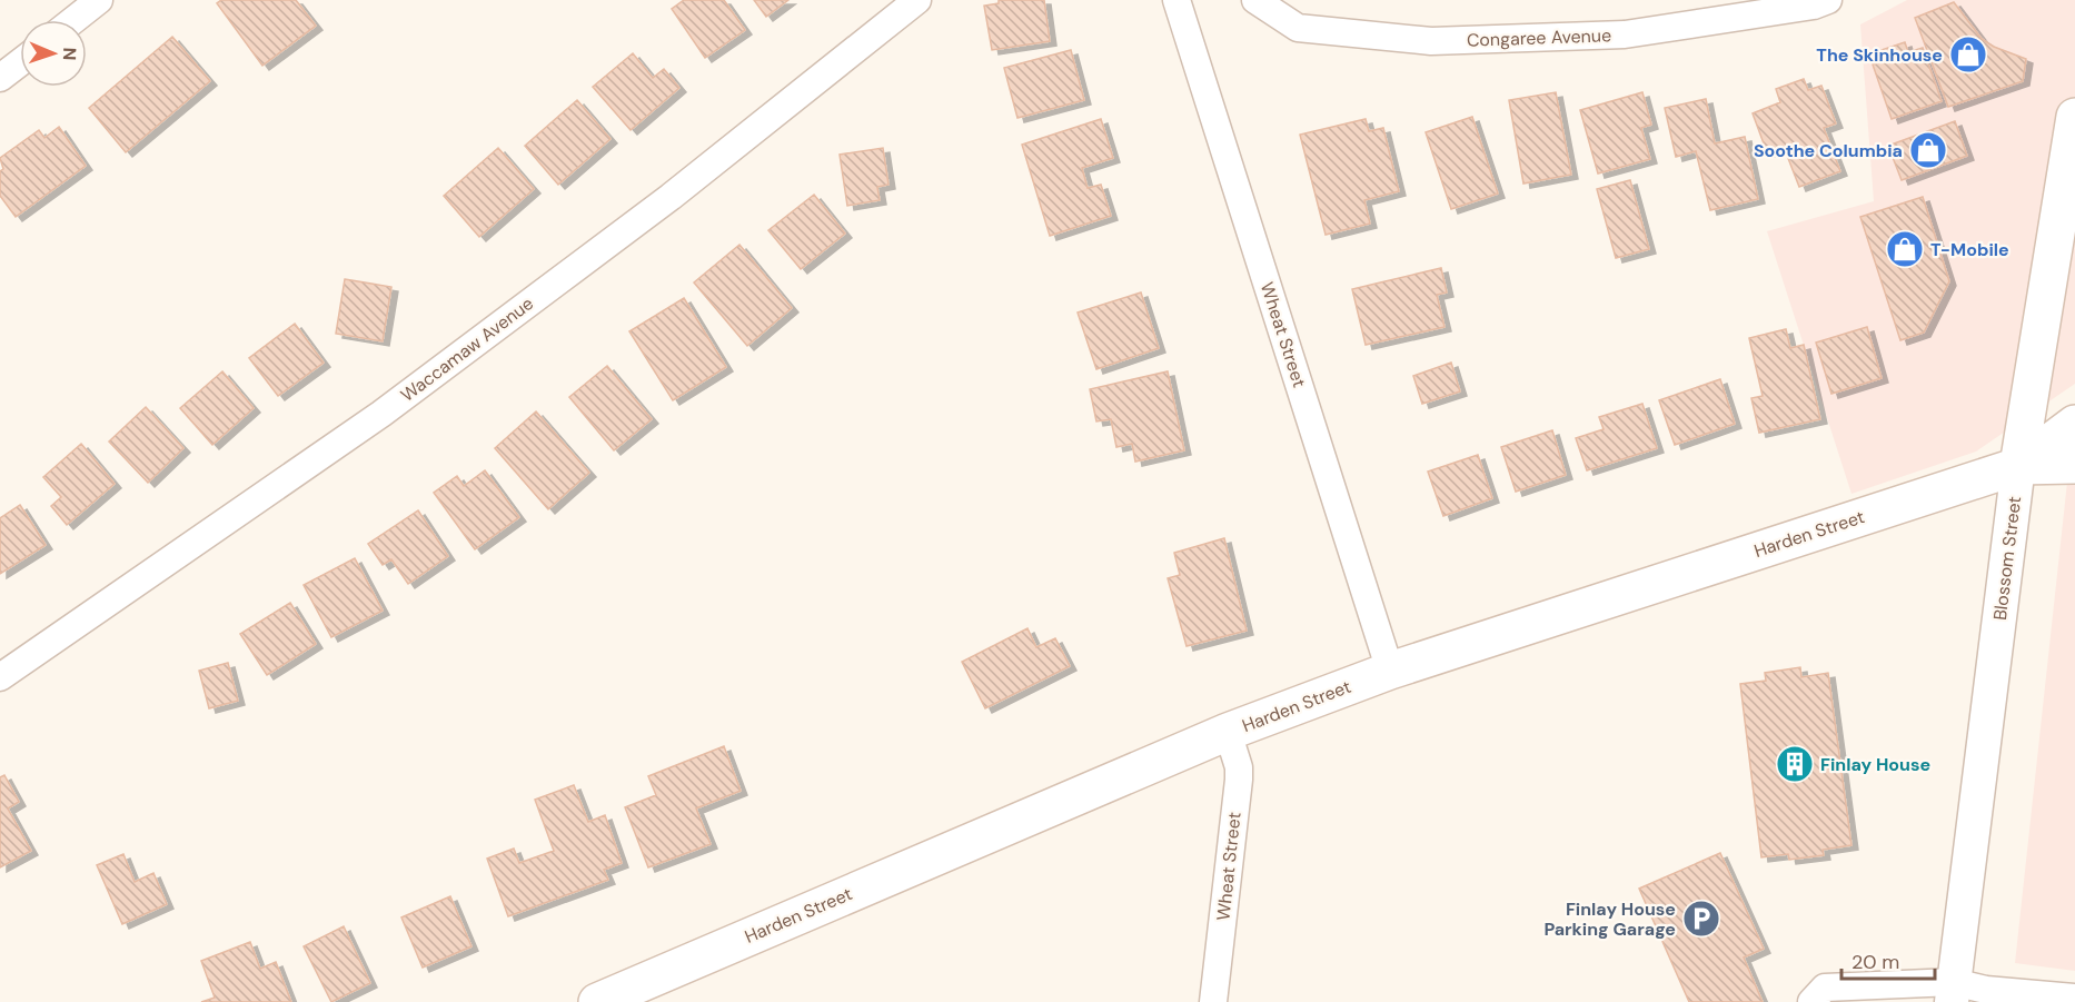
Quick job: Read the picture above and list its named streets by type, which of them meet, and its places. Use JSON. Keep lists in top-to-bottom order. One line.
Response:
{"streets":{"main road":["Harden Street","Blossom Street"],"street":["Congaree Avenue","Wheat Street","Waccamaw Avenue"]},"crossings":[["Wheat Street","Harden Street"],["Harden Street","Blossom Street"]],"places":{"shop":["The Skinhouse","Soothe Columbia","T-Mobile"],"building":["Finlay House"],"parking":["Finlay House Parking Garage"]},"scale_bar":"20 m","north":"right"}
